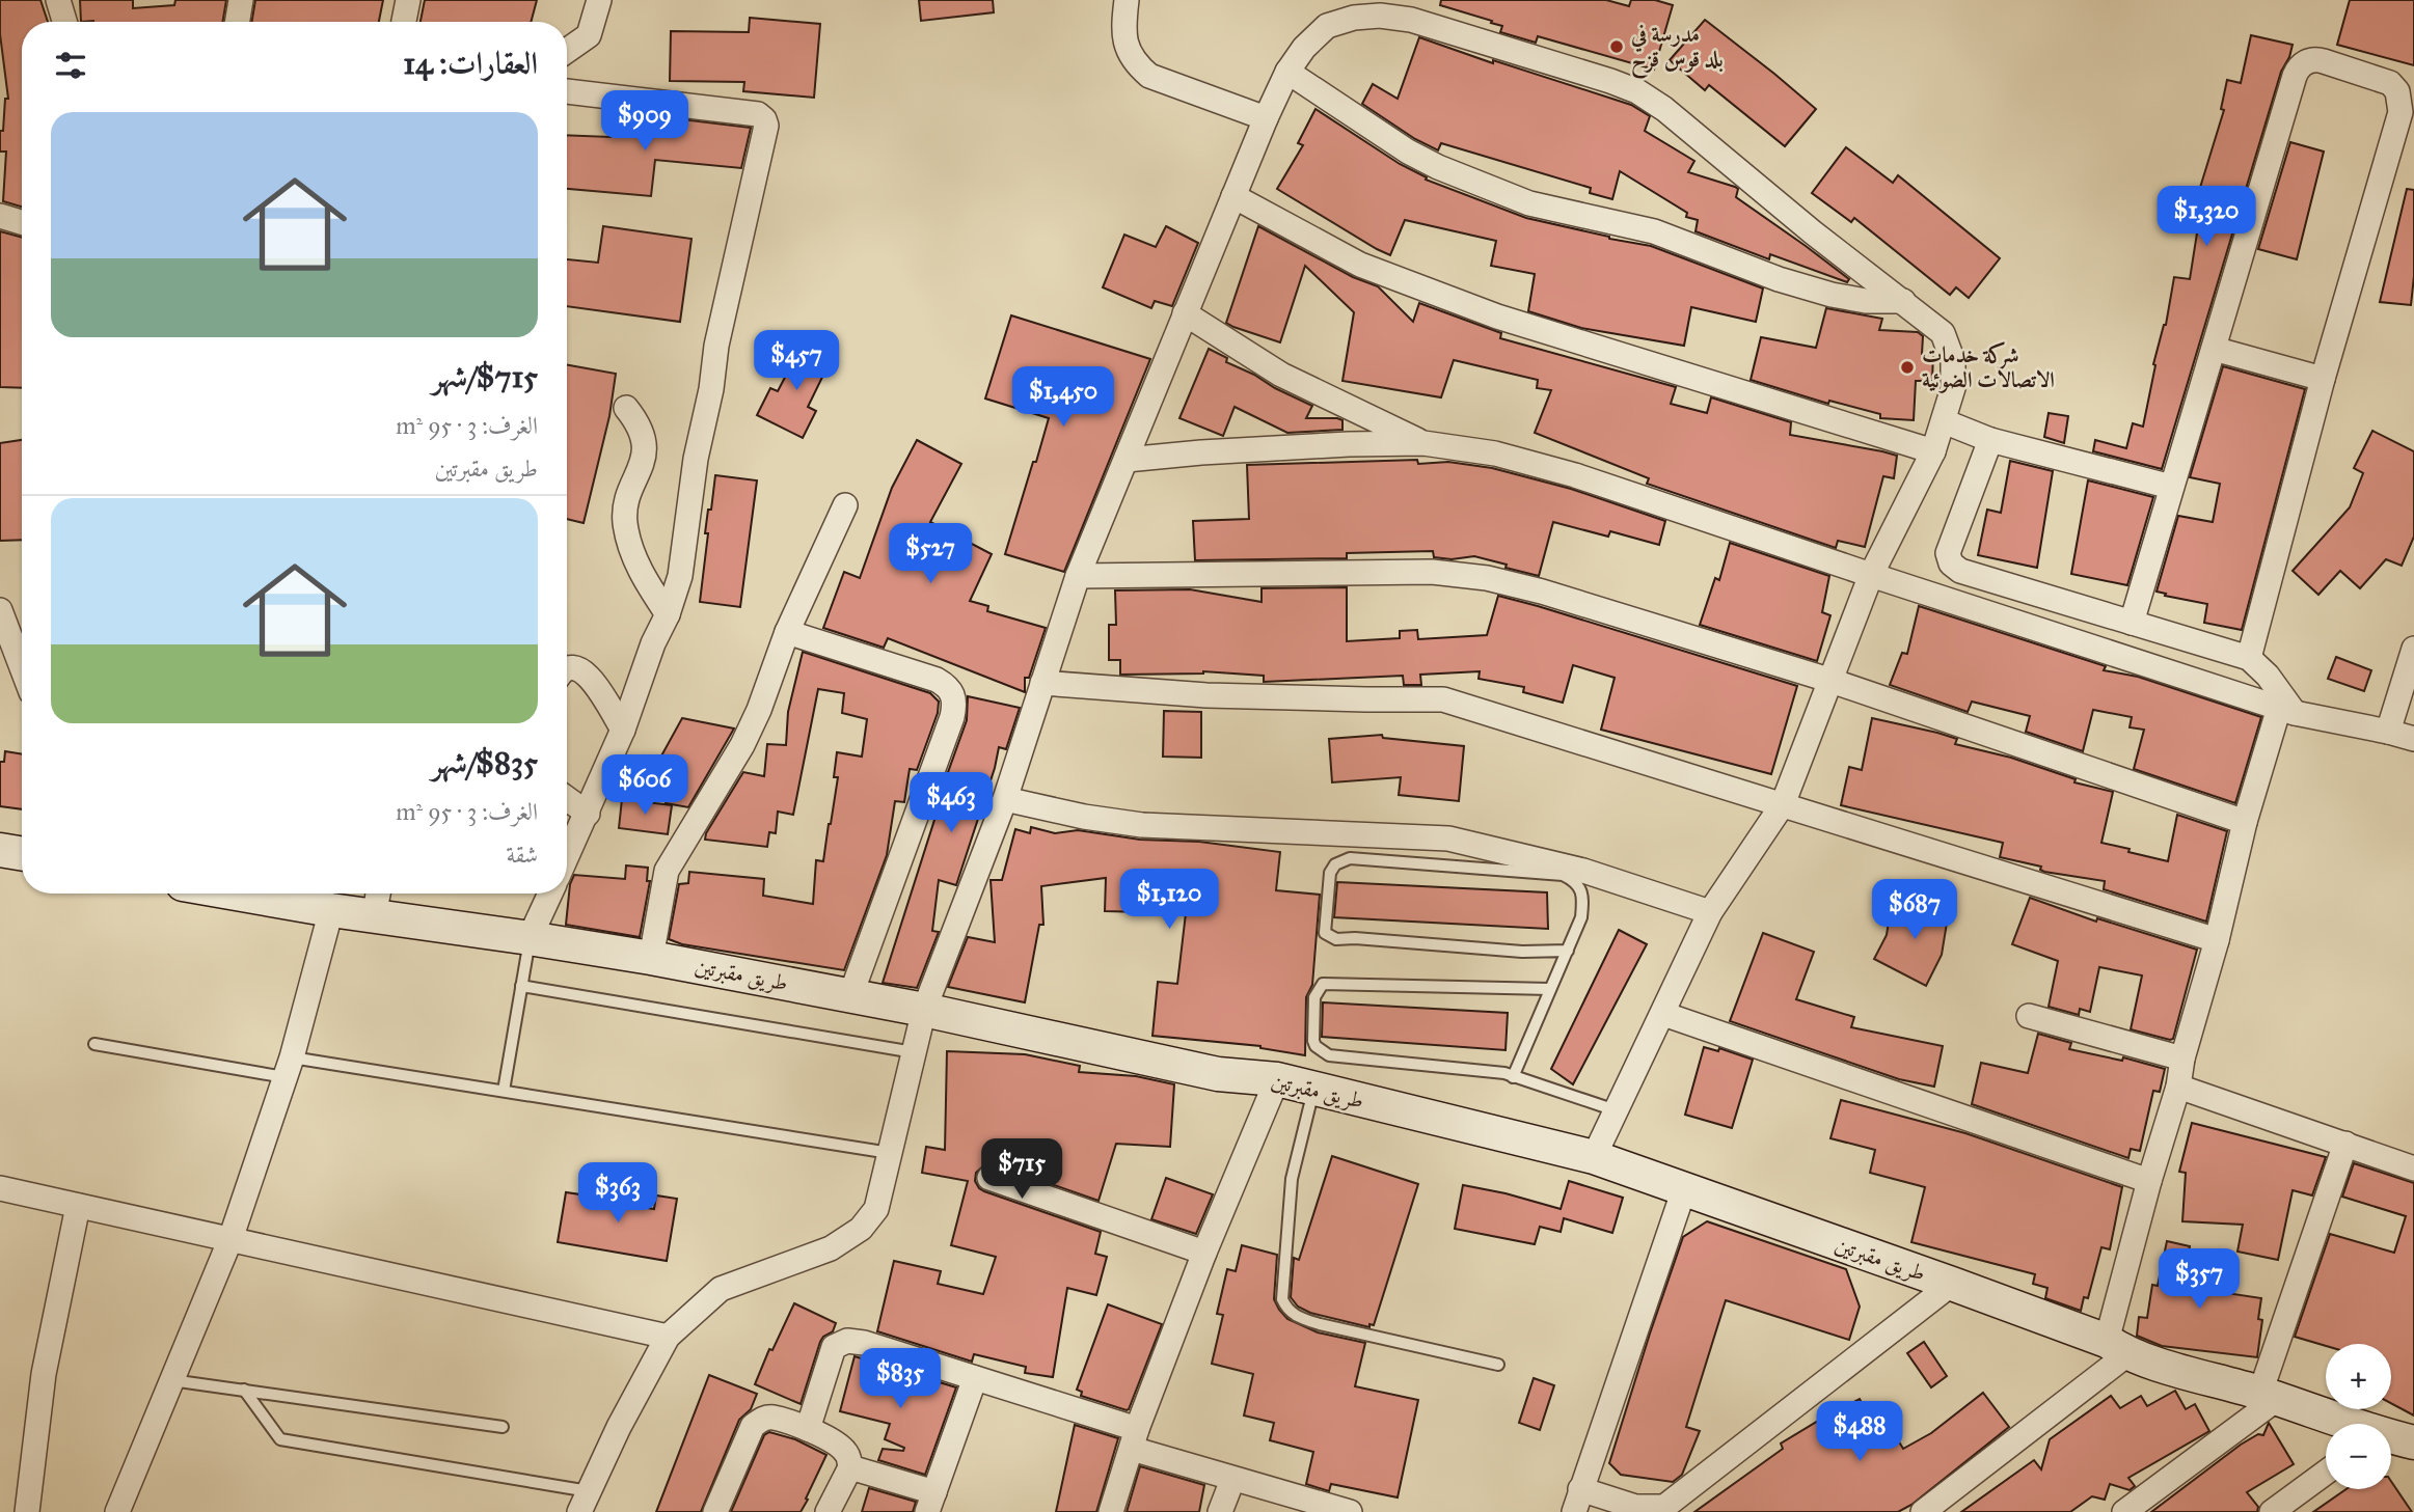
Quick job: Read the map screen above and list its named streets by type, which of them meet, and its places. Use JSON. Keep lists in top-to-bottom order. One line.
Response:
{"streets":{"street":["طريق مقبرتين"]},"places":["مدرسة في بلد قوس قزح","شركة خدمات الاتصالات الضوئية"],"page":{"heading":"العقارات: 14","price":["$909","$1,320","$457","$1,450","$527","$606","$463","$1,120","$687","$715","$363","$357","$835","$488"],"list":[{"name":"$715/شهر","note":"الغرف: 3 · 95 m² · طريق مقبرتين"},{"name":"$835/شهر","note":"الغرف: 3 · 95 m² · شقة"}],"map_buttons":["+","−"]}}
